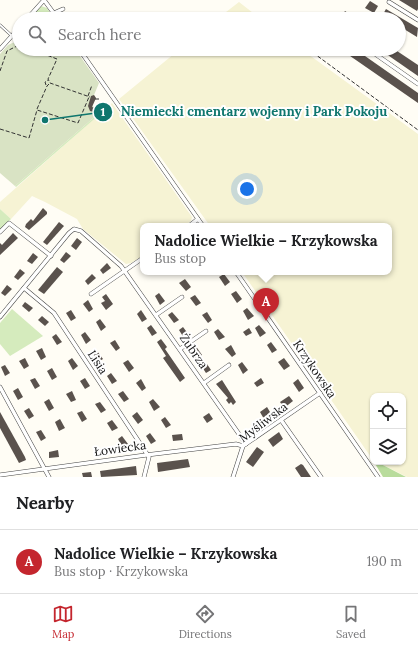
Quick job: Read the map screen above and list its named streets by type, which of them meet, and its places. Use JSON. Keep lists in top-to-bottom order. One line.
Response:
{"streets":{"street":["Żubrza","Lisia","Krzykowska","Myśliwska","Łowiecka"]},"crossings":[["Żubrza","Myśliwska"],["Żubrza","Łowiecka"],["Lisia","Łowiecka"],["Krzykowska","Myśliwska"],["Myśliwska","Łowiecka"]],"places":["Niemiecki cmentarz wojenny i Park Pokoju"],"page":{"search":"Search here","popup":["Nadolice Wielkie – Krzykowska","Bus stop"],"pins":"A","heading":"Nearby","list":[{"mark":"A","name":"Nadolice Wielkie – Krzykowska","note":"Bus stop · Krzykowska","value":"190 m"}],"nav":["Map","Directions","Saved"]}}
